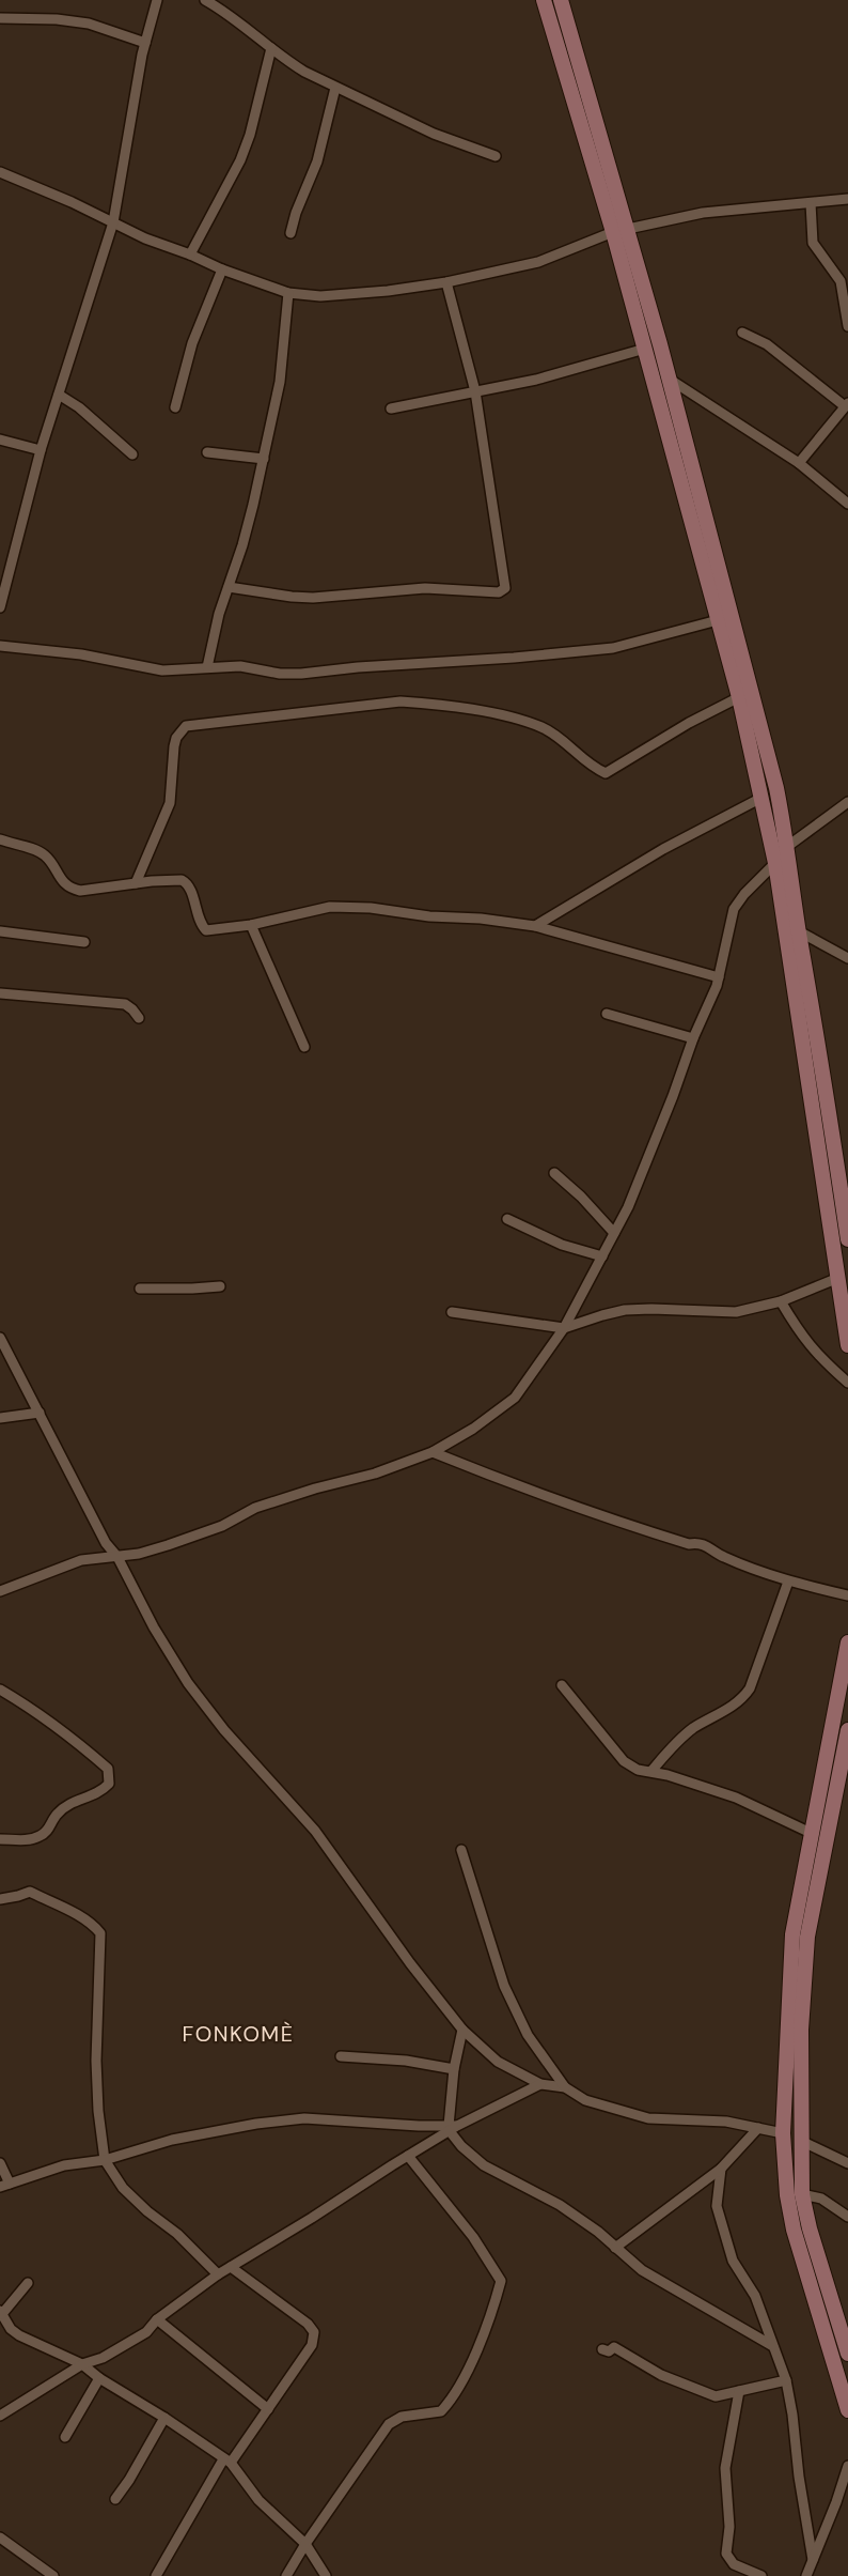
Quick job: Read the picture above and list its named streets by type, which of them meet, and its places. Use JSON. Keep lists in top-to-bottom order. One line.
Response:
{"districts":["FONKOMÈ"]}
